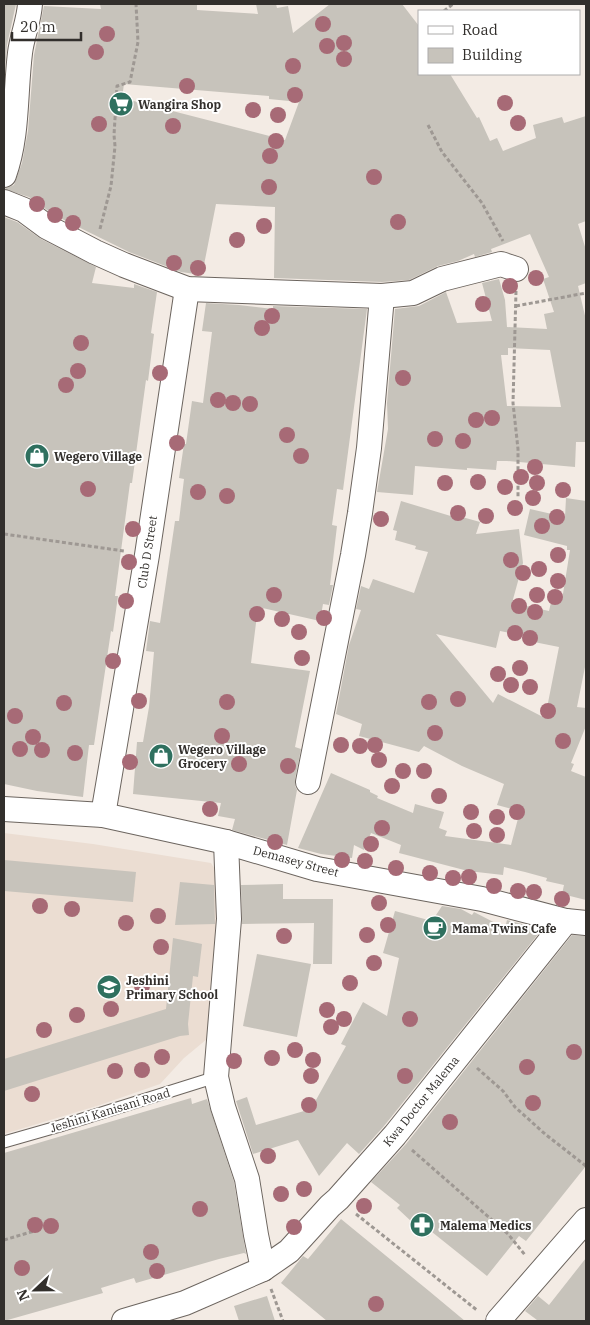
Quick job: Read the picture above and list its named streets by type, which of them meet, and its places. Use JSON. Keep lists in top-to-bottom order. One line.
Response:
{"streets":{"street":["Club D Street","Demasey Street","Kwa Doctor Malema"],"lane":["Jeshini Kanisani Road"]},"crossings":[["Club D Street","Demasey Street"],["Demasey Street","Kwa Doctor Malema"]],"places":{"supermarket":["Wangira Shop"],"shop":["Wegero Village","Wegero Village Grocery"],"cafe":["Mama Twins Cafe"],"school or university":["Jeshini Primary School"],"pharmacy":["Malema Medics"]},"legend":["Road","Building"],"scale_bar":"20 m","north":"left"}
